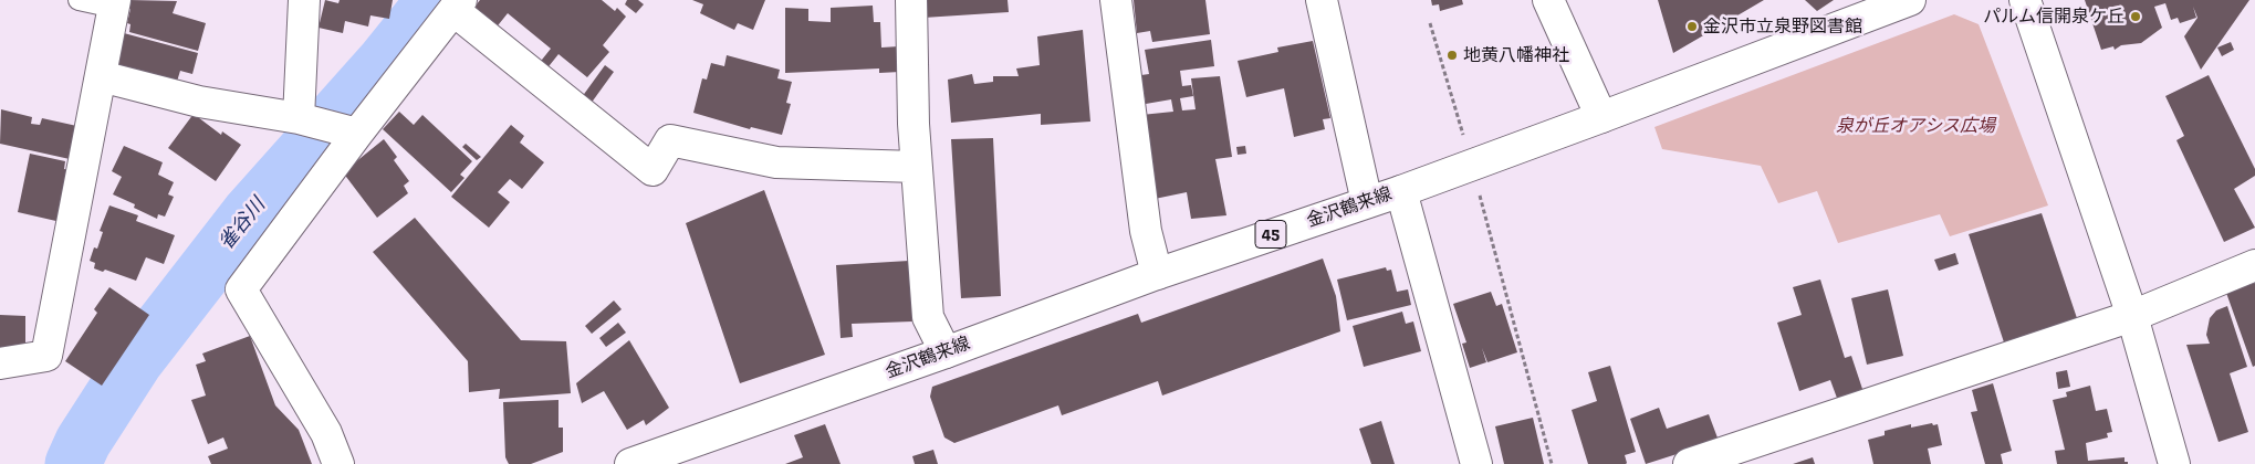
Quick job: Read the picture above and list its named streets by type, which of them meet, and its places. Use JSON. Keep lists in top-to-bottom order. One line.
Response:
{"streets":{"street":["金沢鶴来線","45"]},"water":["雀谷川"],"parks":["泉が丘オアシス広場"],"places":["パルム信開泉ケ丘","金沢市立泉野図書館","地黄八幡神社"]}
